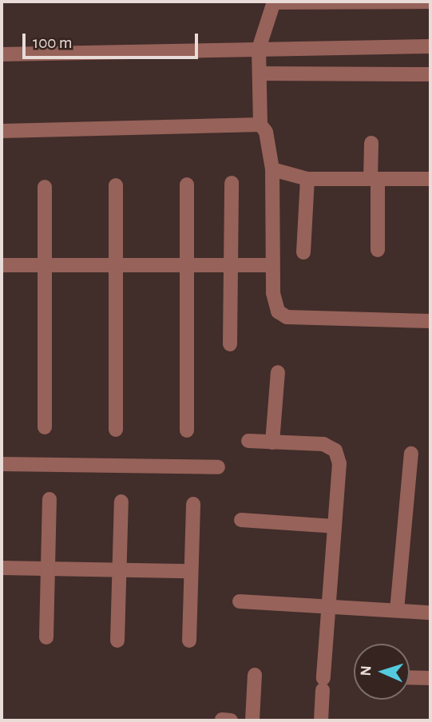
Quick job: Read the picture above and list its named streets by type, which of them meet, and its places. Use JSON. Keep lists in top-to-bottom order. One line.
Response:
{"scale_bar":"100 m","north":"left"}
